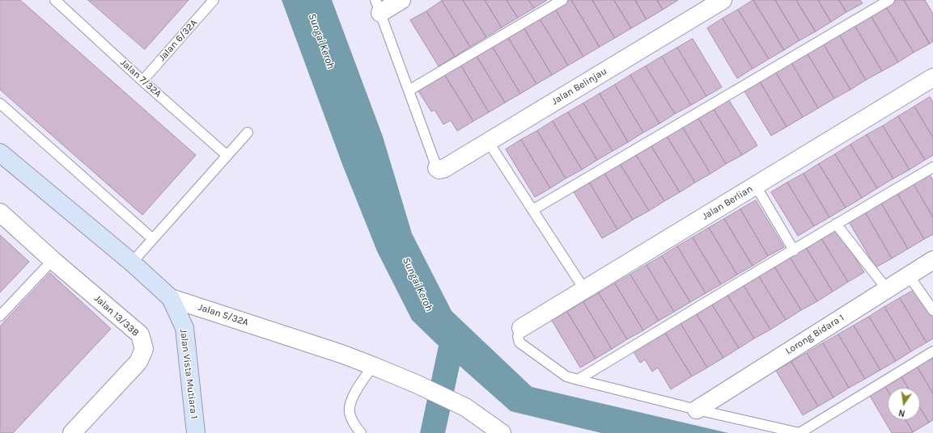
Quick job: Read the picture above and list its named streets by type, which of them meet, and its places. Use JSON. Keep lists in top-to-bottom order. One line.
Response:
{"streets":{"street":["Jalan Belinjau","Jalan Berlian","Jalan 5/32A","Jalan 13/33B","Lorong Bidara 1","Jalan Vista Mutiara 1"],"lane":["Jalan 6/32A","Jalan 7/32A"]},"crossings":[["Jalan 6/32A","Jalan 7/32A"],["Jalan 5/32A","Jalan Vista Mutiara 1"]],"water":["Sungai Keroh"],"north":"bottom"}
